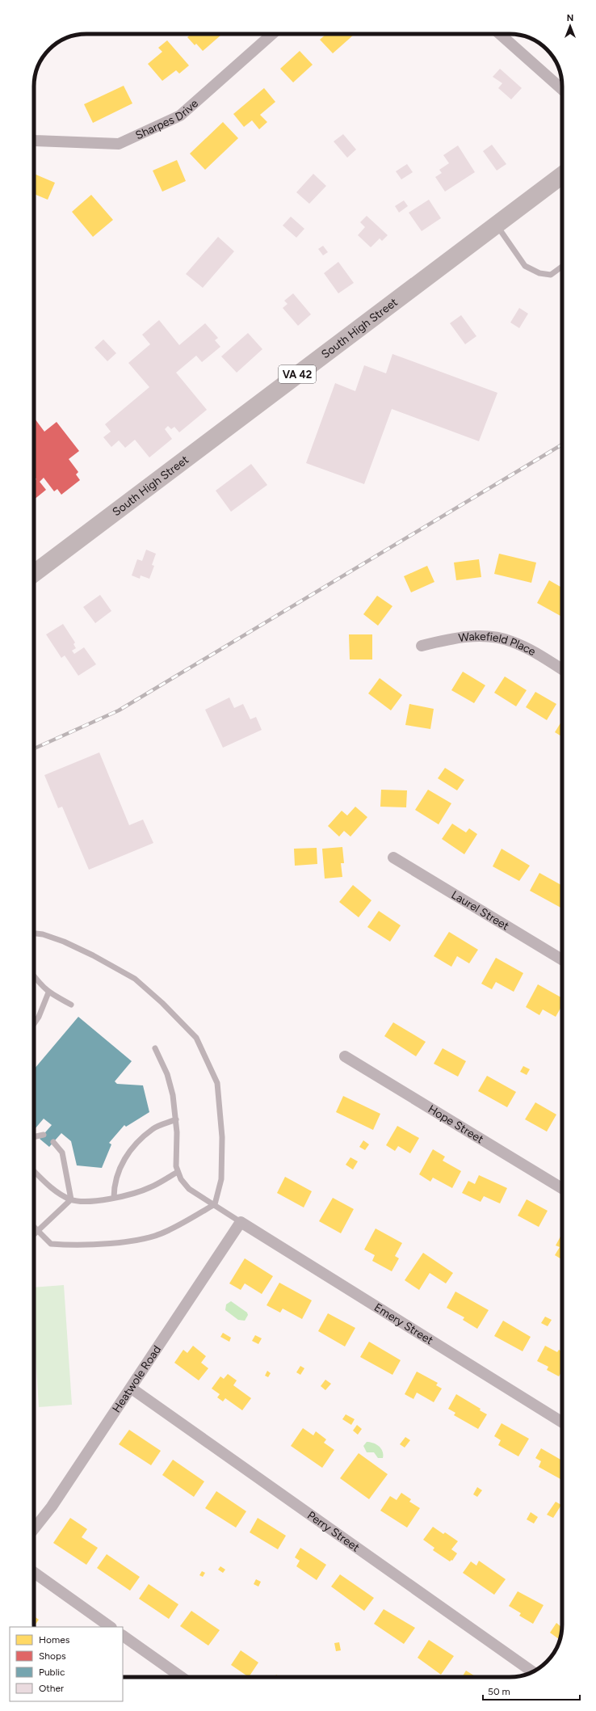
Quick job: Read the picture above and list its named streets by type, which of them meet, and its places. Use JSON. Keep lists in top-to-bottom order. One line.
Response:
{"streets":{"main road":["South High Street","VA 42"],"street":["Sharpes Drive","Wakefield Place","Laurel Street","Hope Street","Emery Street","Heatwole Road","Perry Street"]},"crossings":[["Emery Street","Heatwole Road"],["Heatwole Road","Perry Street"]],"legend":["Homes","Shops","Public","Other"],"scale_bar":"50 m","north":"top"}
